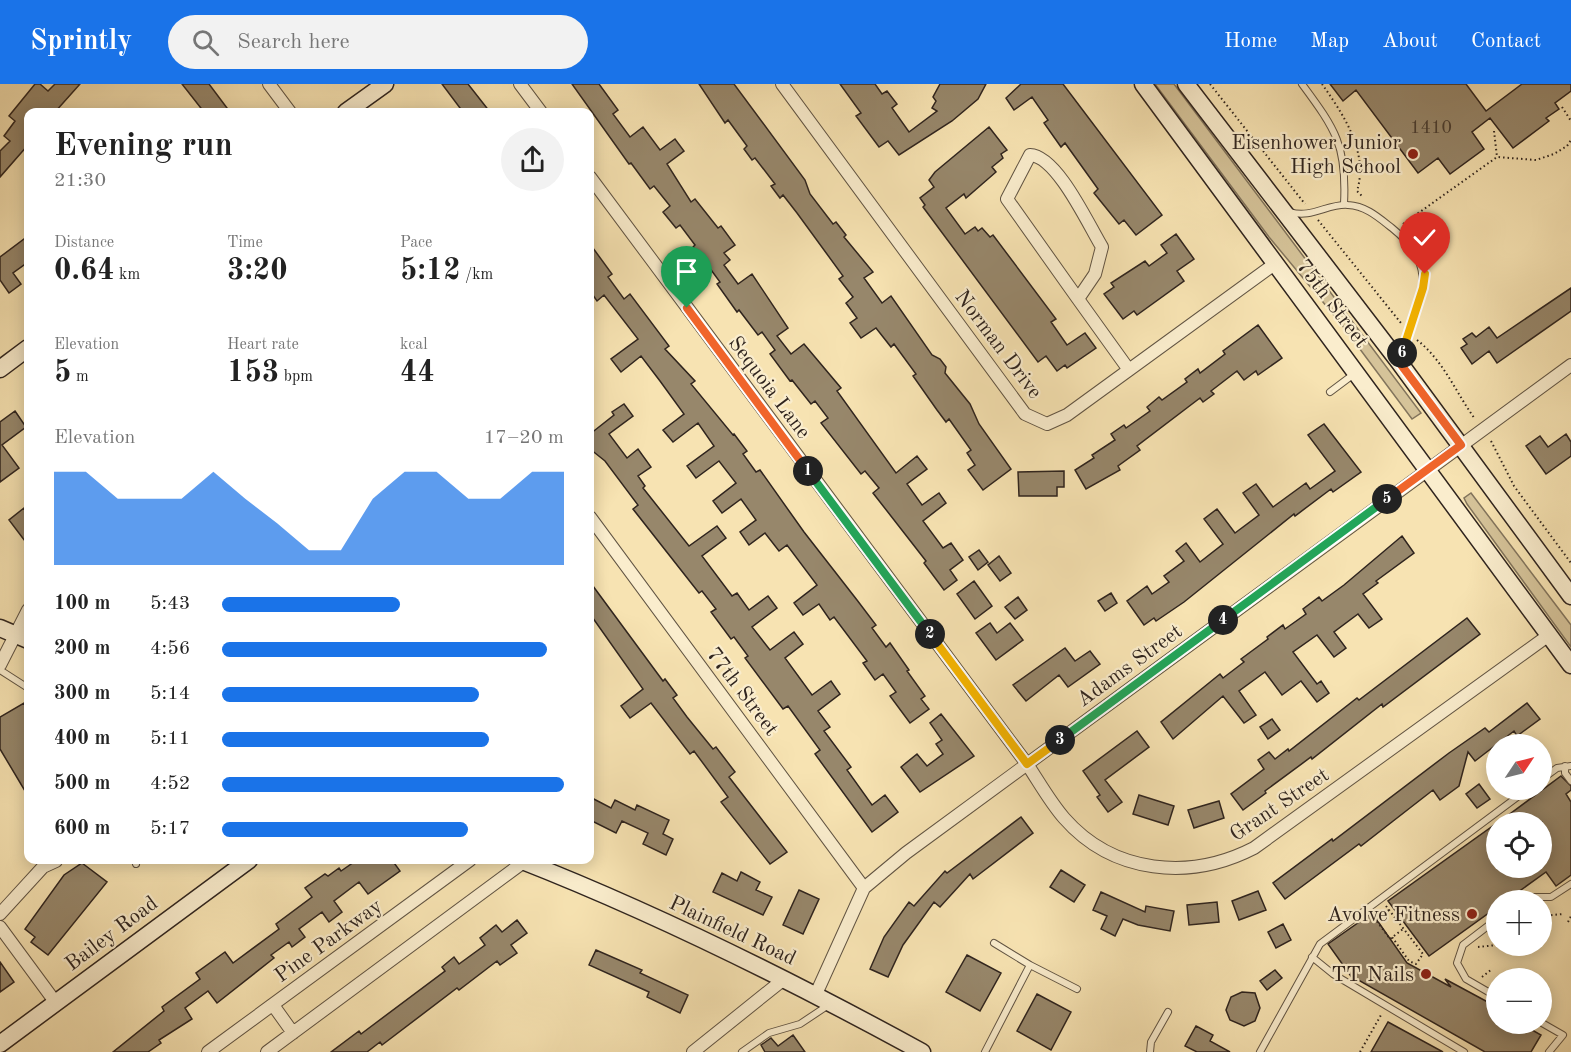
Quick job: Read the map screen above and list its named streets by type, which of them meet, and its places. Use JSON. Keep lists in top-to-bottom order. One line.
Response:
{"streets":{"main road":["75th Street","Plainfield Road","Bailey Road"],"street":["Norman Drive","Sequoia Lane","Adams Street","77th Street","Grant Street","Pine Parkway"]},"crossings":[["75th Street","Norman Drive"],["75th Street","Adams Street"],["75th Street","Grant Street"],["Sequoia Lane","Adams Street"],["Sequoia Lane","Grant Street"],["Adams Street","77th Street"],["Adams Street","Grant Street"],["Adams Street","Plainfield Road"]],"places":["Eisenhower Junior High School","Avolve Fitness","TT Nails"],"house_numbers":["1410"],"north":"top right","page":{"header":"Sprintly","search":"Search here","nav":["Home","Map","About","Contact"],"heading":["Evening run","21:30"],"stats":[["Distance","0.64 km"],["Time","3:20"],["Pace","5:12 /km"],["Elevation","5 m"],["Heart rate","153 bpm"],["kcal","44"]],"pins":["6","1","5","4","2","3"],"chart":["Elevation","17–20 m"],"list":[{"name":"100 m","note":"5:43"},{"name":"200 m","note":"4:56"},{"name":"300 m","note":"5:14"},{"name":"400 m","note":"5:11"},{"name":"500 m","note":"4:52"},{"name":"600 m","note":"5:17"}],"map_buttons":["+","−"]}}
